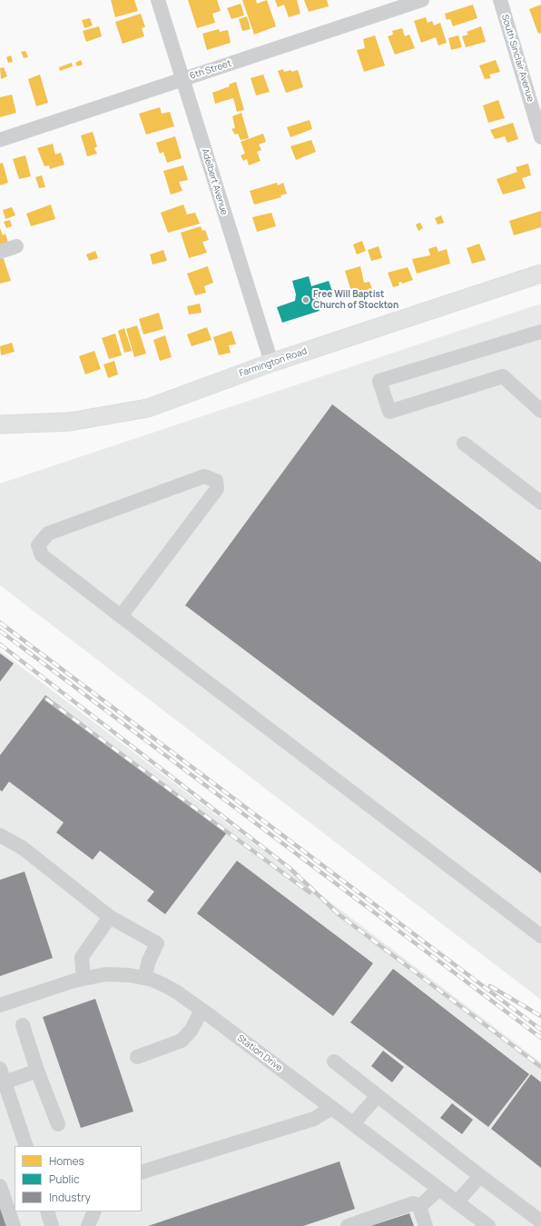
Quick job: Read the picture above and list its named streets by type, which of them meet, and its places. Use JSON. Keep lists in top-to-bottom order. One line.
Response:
{"streets":{"main road":["Farmington Road"],"street":["South Sinclair Avenue","6th Street","Adelbert Avenue","Station Drive"]},"crossings":[["6th Street","Adelbert Avenue"],["Adelbert Avenue","Farmington Road"]],"places":["Free Will Baptist Church of Stockton"],"legend":["Homes","Public","Industry"]}
